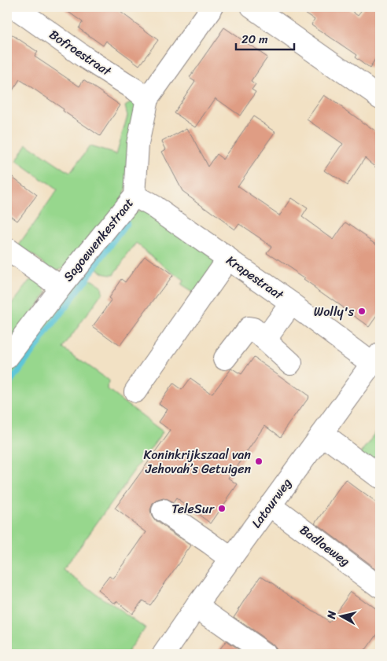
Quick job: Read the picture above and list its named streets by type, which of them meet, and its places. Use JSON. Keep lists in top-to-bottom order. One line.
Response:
{"streets":{"street":["Bofroestraat","Sagoewenkestraat","Krapestraat","Latourweg","Badloeweg"]},"crossings":[["Bofroestraat","Sagoewenkestraat"],["Sagoewenkestraat","Krapestraat"],["Krapestraat","Latourweg"],["Latourweg","Badloeweg"]],"places":["Wolly's","Koninkrijkszaal van Jehovah’s Getuigen","TeleSur"],"scale_bar":"20 m","north":"left"}
